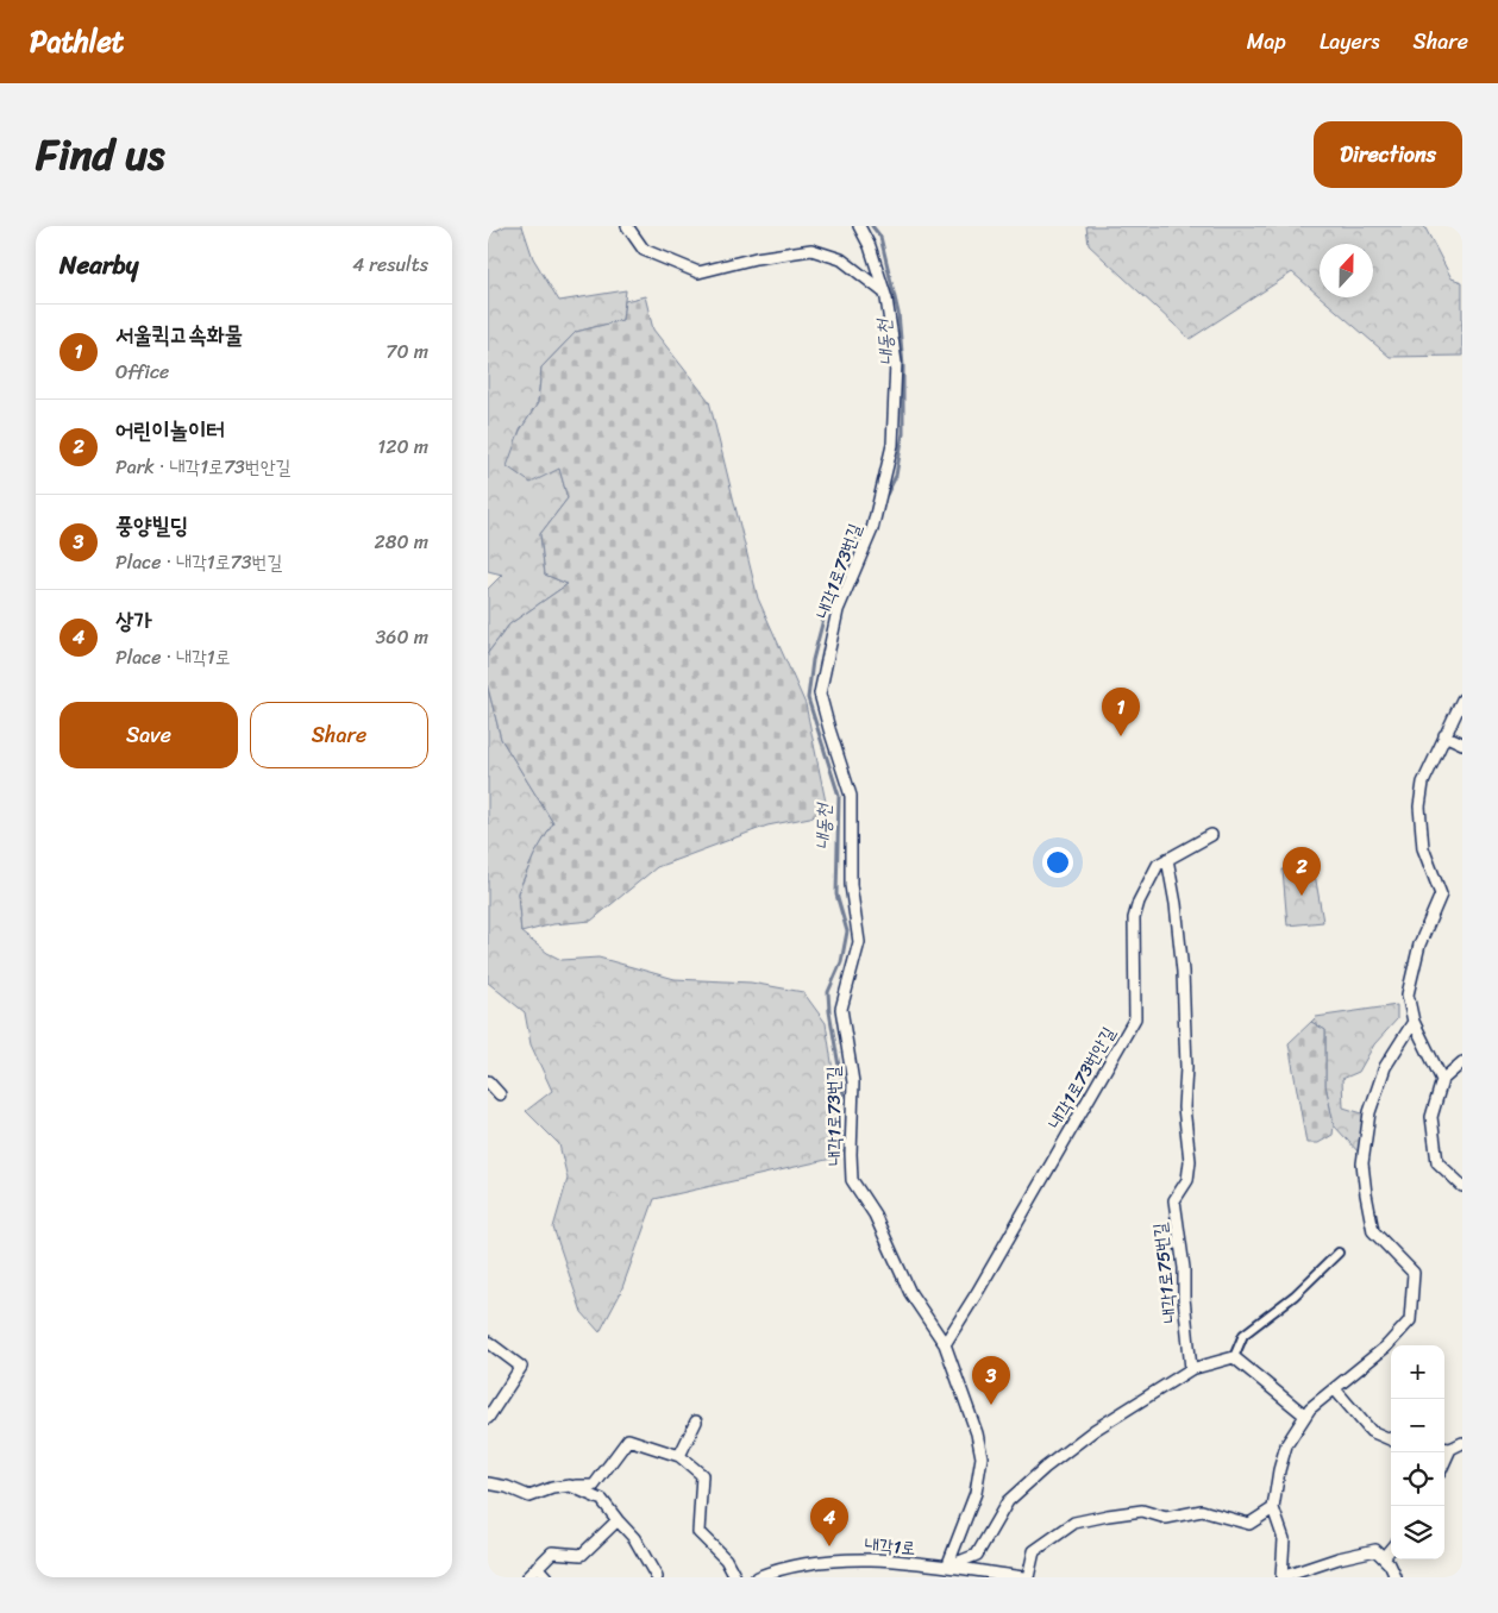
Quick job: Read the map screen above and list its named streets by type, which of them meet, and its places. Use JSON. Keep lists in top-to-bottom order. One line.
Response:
{"streets":{"street":["내각1로73번길","내각1로73번안길","내각1로75번길","내각1로"]},"crossings":[["내각1로73번길","내각1로73번안길"],["내각1로73번길","내각1로"],["내각1로73번안길","내각1로75번길"]],"water":["내동천"],"north":"top","page":{"header":"Pathlet","nav":["Map","Layers","Share"],"title":"Find us","buttons":["Directions",["Save","Share"]],"heading":["Nearby","4 results"],"list":[{"mark":"1","name":"서울퀵고속화물","note":"Office","value":"70 m"},{"mark":"2","name":"어린이놀이터","note":"Park · 내각1로73번안길","value":"120 m"},{"mark":"3","name":"풍양빌딩","note":"Place · 내각1로73번길","value":"280 m"},{"mark":"4","name":"상가","note":"Place · 내각1로","value":"360 m"}],"pins":["1","2","3","4"],"map_buttons":["+","−"]}}
